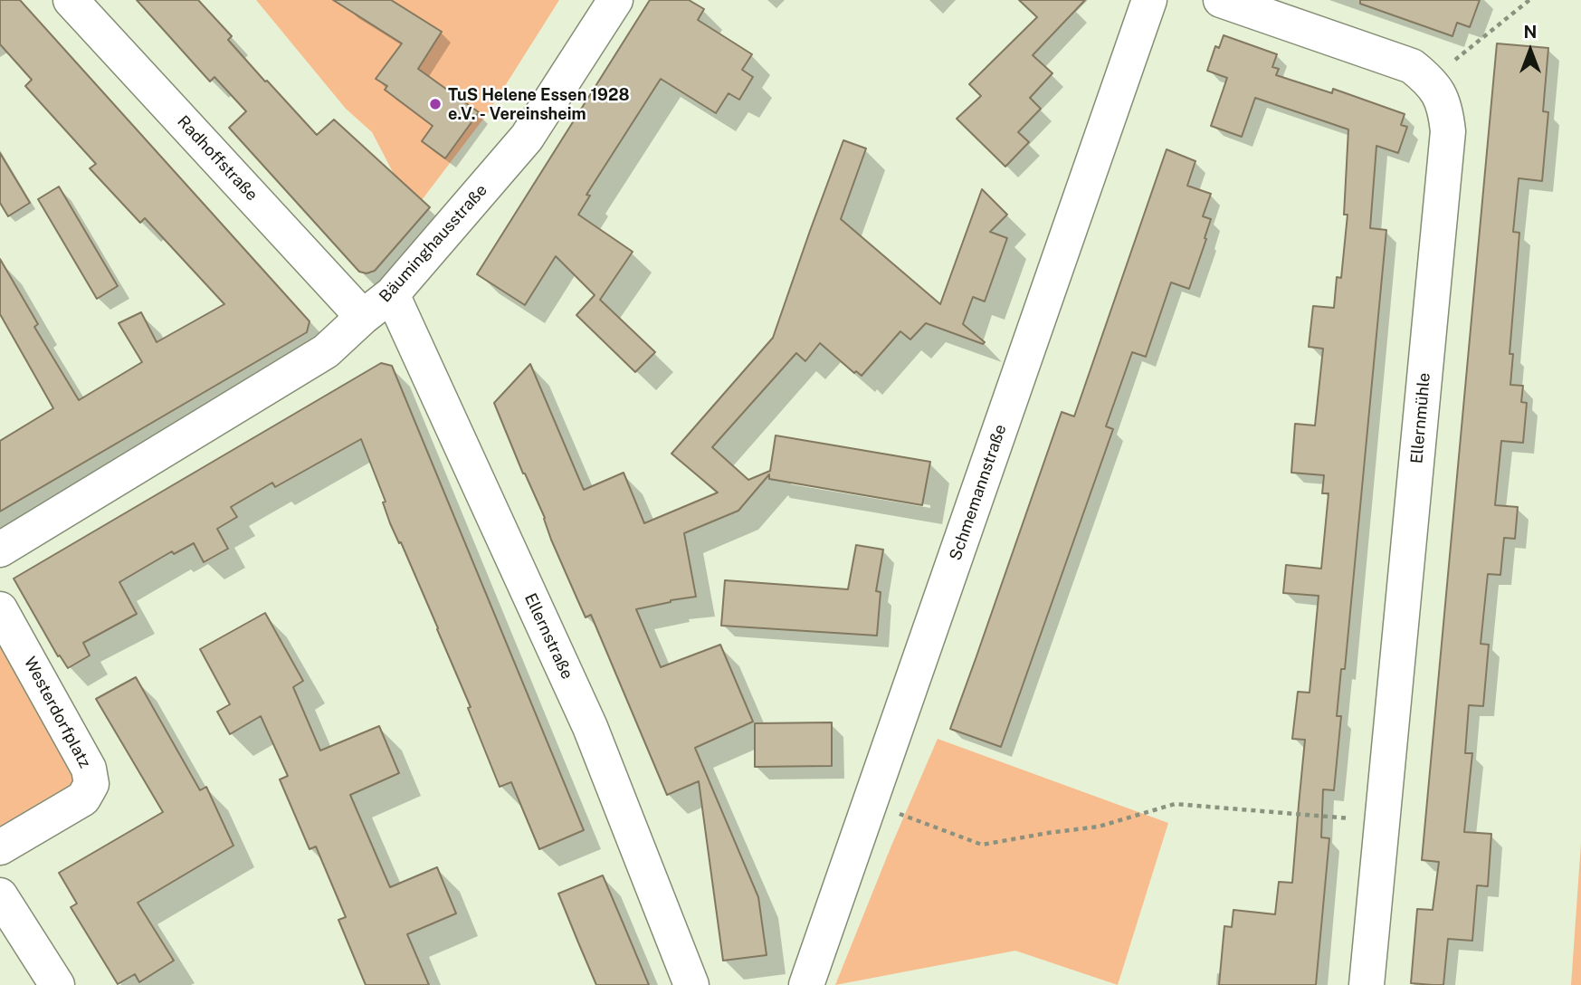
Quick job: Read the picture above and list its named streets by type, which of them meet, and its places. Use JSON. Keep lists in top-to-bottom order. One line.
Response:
{"streets":{"street":["Radhoffstraße","Bäuminghausstraße","Ellernmühle","Schmemannstraße","Ellernstraße","Westerdorfplatz"]},"crossings":[["Radhoffstraße","Bäuminghausstraße"],["Bäuminghausstraße","Ellernstraße"]],"places":["TuS Helene Essen 1928 e.V. - Vereinsheim"],"north":"top"}
